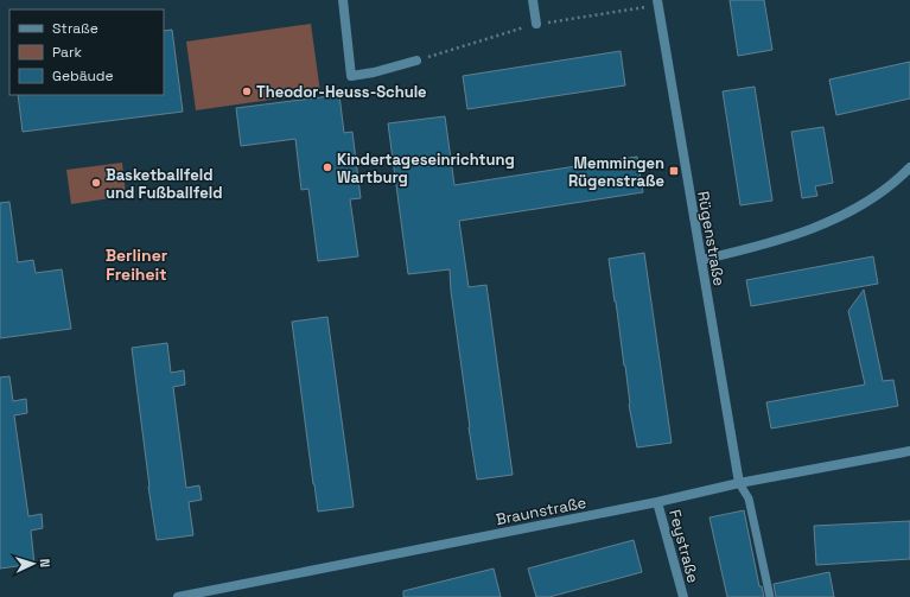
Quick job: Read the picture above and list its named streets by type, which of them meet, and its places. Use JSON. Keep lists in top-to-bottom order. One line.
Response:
{"streets":{"street":["Rügenstraße","Braunstraße","Feystraße"]},"crossings":[["Rügenstraße","Braunstraße"],["Braunstraße","Feystraße"]],"districts":["Berliner Freiheit"],"places":{"other":["Theodor-Heuss-Schule","Kindertageseinrichtung Wartburg","Basketballfeld und Fußballfeld"],"transit":["Memmingen Rügenstraße"]},"legend":["Straße","Park","Gebäude"],"north":"right"}
